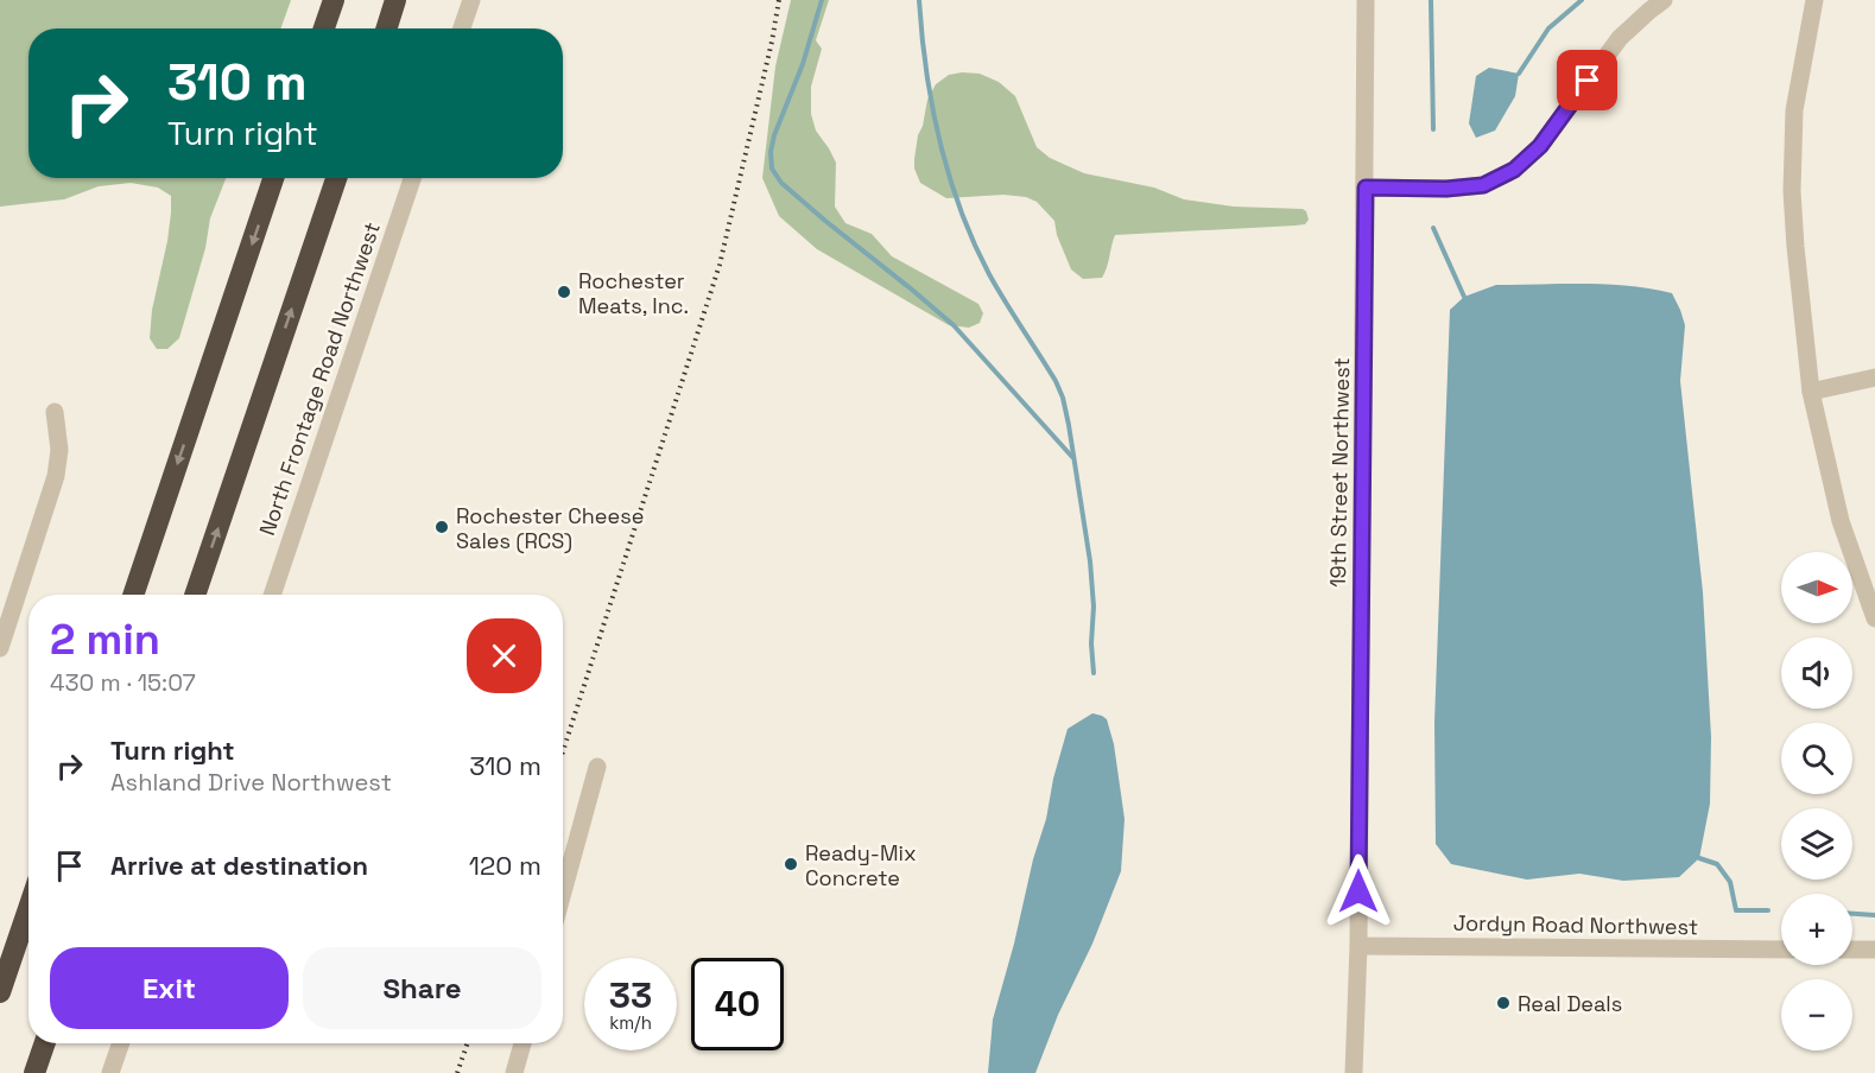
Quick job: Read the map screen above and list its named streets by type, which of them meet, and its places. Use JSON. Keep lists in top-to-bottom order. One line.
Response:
{"streets":{"street":["North Frontage Road Northwest","19th Street Northwest","Jordyn Road Northwest"]},"crossings":[["19th Street Northwest","Jordyn Road Northwest"]],"places":["Rochester Meats, Inc.","Rochester Cheese Sales (RCS)","Ready-Mix Concrete","Real Deals"],"north":"right","page":{"turn":["310 m","Turn right"],"map_buttons":["+","−"],"heading":["2 min","430 m · 15:07"],"list":[{"name":"Turn right","note":"Ashland Drive Northwest","value":"310 m"},{"name":"Arrive at destination","value":"120 m"}],"buttons":["Exit","Share"],"speed":"33 km/h","limit":"40"}}
